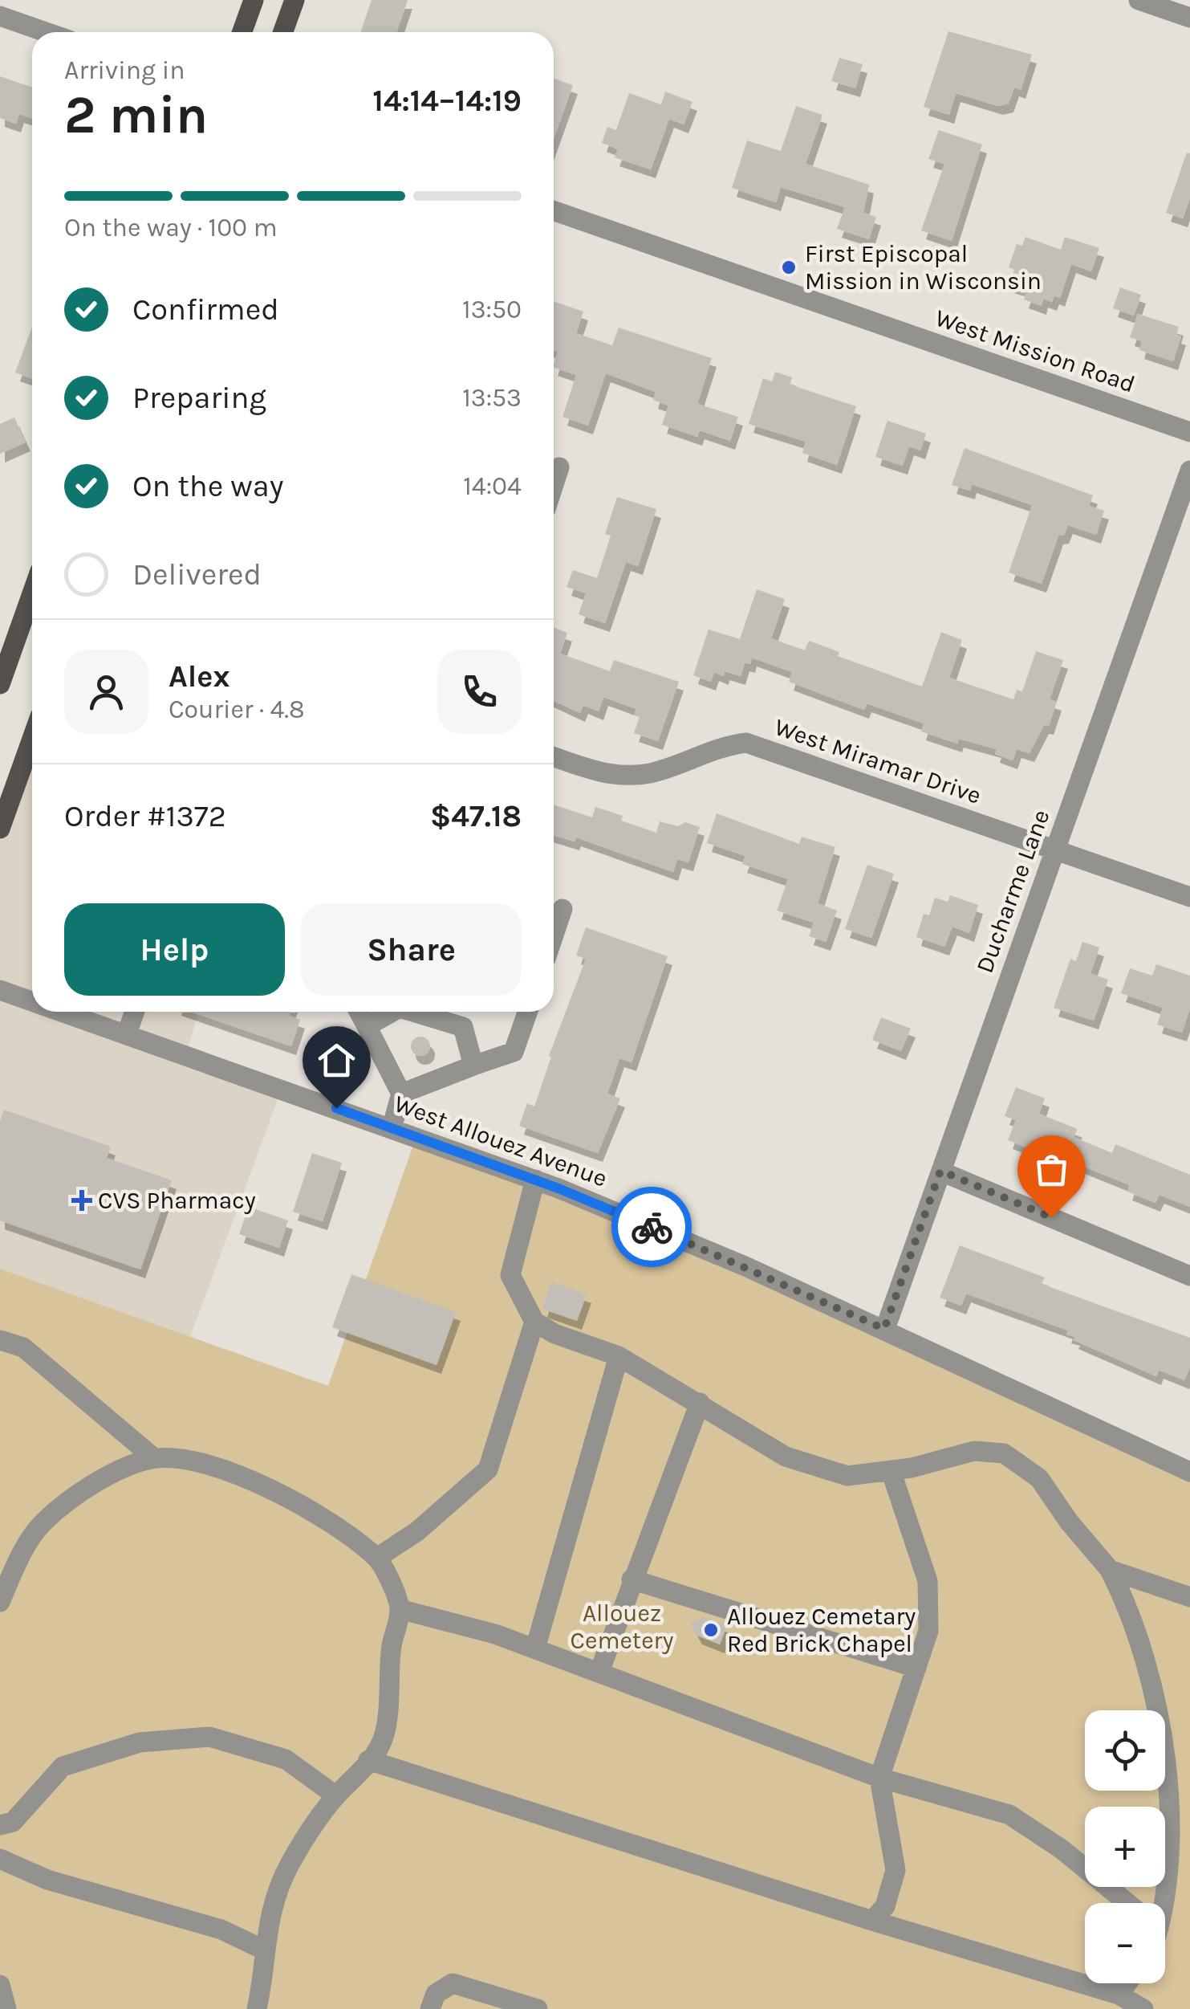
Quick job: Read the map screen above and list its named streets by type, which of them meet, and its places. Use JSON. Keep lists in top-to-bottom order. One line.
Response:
{"streets":{"street":["West Mission Road","West Miramar Drive","Ducharme Lane","West Allouez Avenue"]},"crossings":[["West Miramar Drive","Ducharme Lane"],["Ducharme Lane","West Allouez Avenue"]],"parks":["Allouez Cemetery"],"places":{"other":["First Episcopal Mission in Wisconsin","Allouez Cemetary Red Brick Chapel"],"health":["CVS Pharmacy"]},"page":{"heading":["2 min","Arriving in","14:14–14:19"],"panel":["Alex","Courier · 4.8","Order #1372","$47.18"],"bar":"On the way · 100 m","list":[["Confirmed","13:50"],["Preparing","13:53"],["On the way","14:04"],"Delivered"],"buttons":["Help","Share"],"map_buttons":["+","−"]}}
